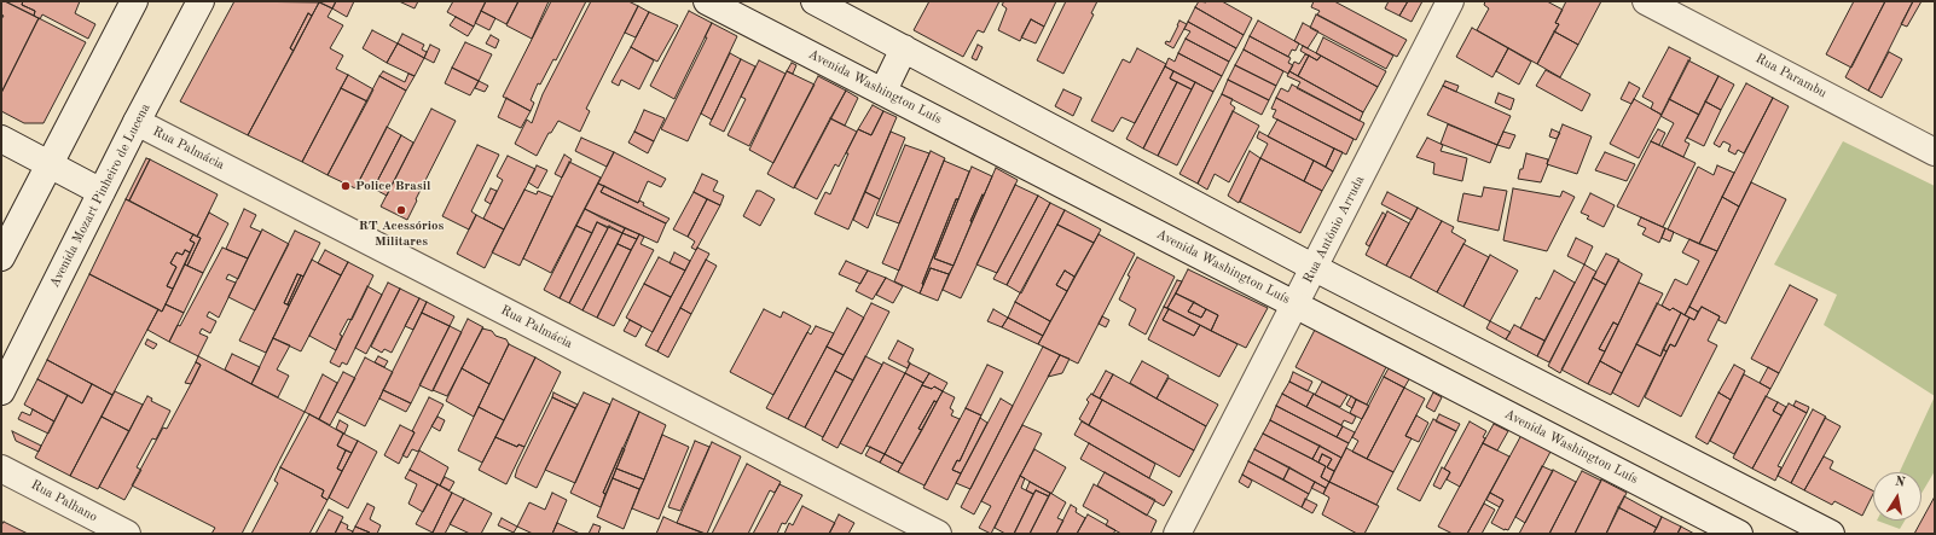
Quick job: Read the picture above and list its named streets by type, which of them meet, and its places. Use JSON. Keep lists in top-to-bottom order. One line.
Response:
{"streets":{"street":["Rua Parambu","Avenida Washington Luís","Rua Palmácia","Avenida Mozart Pinheiro de Lucena","Rua Antônio Arruda","Rua Palhano"]},"crossings":[["Avenida Washington Luís","Rua Antônio Arruda"],["Rua Palmácia","Avenida Mozart Pinheiro de Lucena"]],"places":["Police Brasil","RT Acessórios Militares"],"north":"top"}
